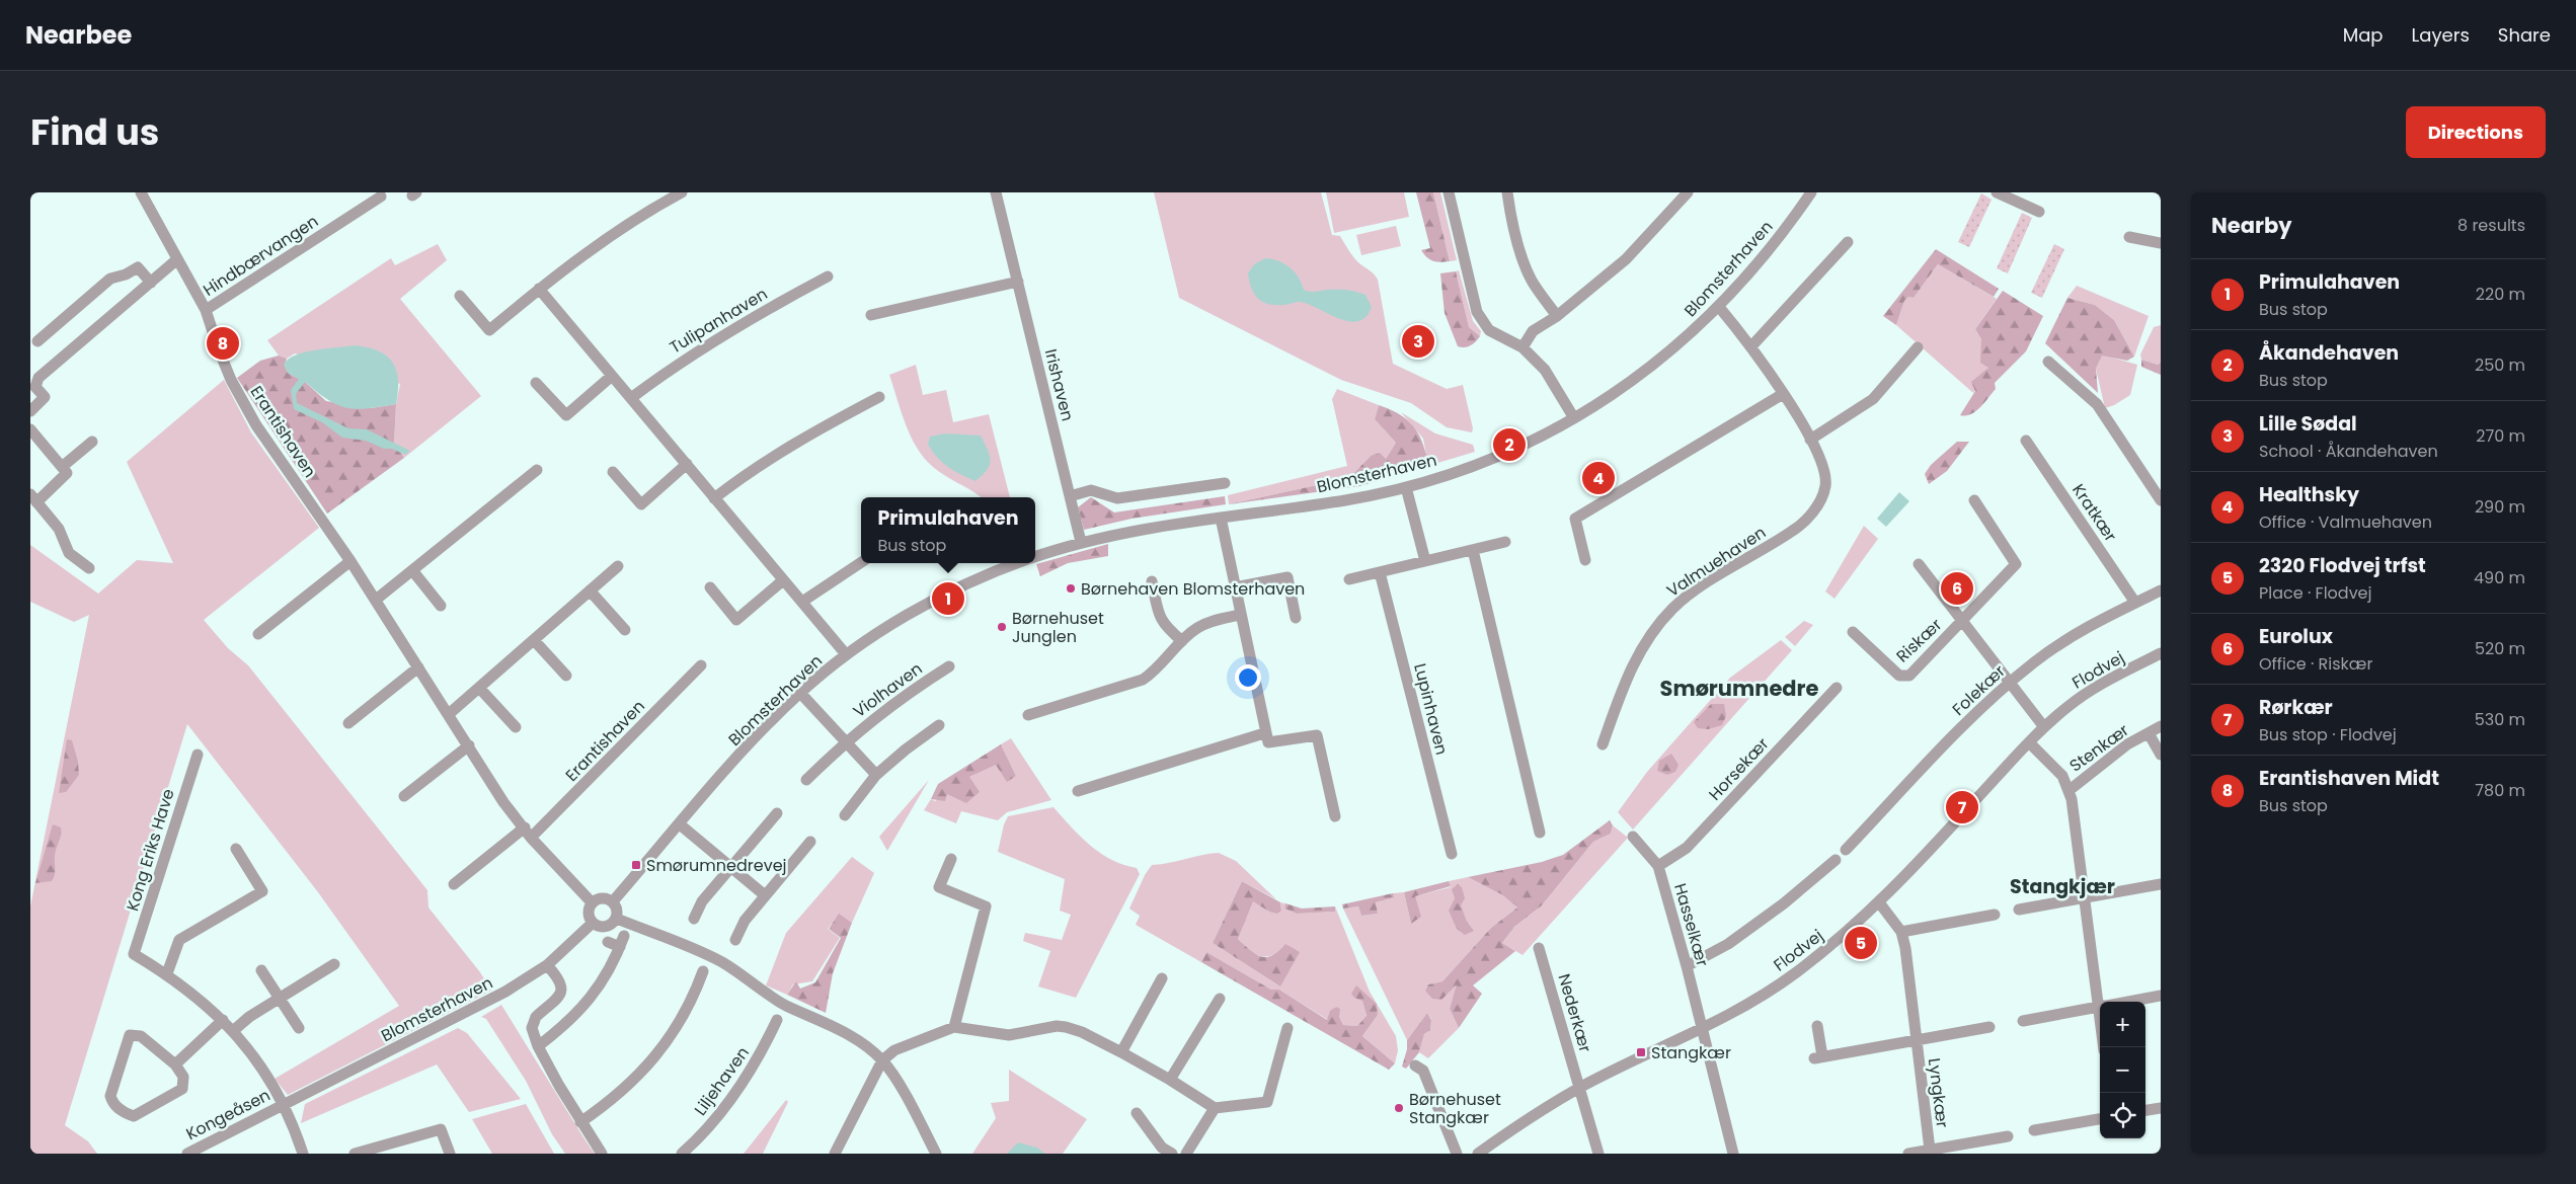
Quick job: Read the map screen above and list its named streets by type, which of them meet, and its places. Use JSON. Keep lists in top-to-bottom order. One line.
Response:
{"streets":{"street":["Hindbærvangen","Blomsterhaven","Tulipanhaven","Irishaven","Erantishaven","Kratkær","Valmuehaven","Riskær","Flodvej","Violhaven","Folekær","Lupinhaven","Stenkær","Horsekær","Kong Eriks Have","Hasselkær","Nederkær","Liljehaven","Lyngkær","Kongeåsen"]},"crossings":[["Hindbærvangen","Erantishaven"],["Blomsterhaven","Irishaven"],["Blomsterhaven","Erantishaven"],["Blomsterhaven","Valmuehaven"],["Blomsterhaven","Kongeåsen"],["Kratkær","Folekær"],["Riskær","Flodvej"],["Riskær","Folekær"],["Flodvej","Hasselkær"],["Flodvej","Nederkær"],["Flodvej","Lyngkær"],["Horsekær","Hasselkær"]],"districts":["Smørumnedre","Stangkjær"],"places":{"other":["Børnehaven Blomsterhaven","Børnehuset Junglen","Børnehuset Stangkær"],"transit":["Smørumnedrevej","Stangkær"]},"page":{"header":"Nearbee","nav":["Map","Layers","Share"],"title":"Find us","buttons":"Directions","heading":["Nearby","8 results"],"list":[{"mark":"1","name":"Primulahaven","note":"Bus stop","value":"220 m"},{"mark":"2","name":"Åkandehaven","note":"Bus stop","value":"250 m"},{"mark":"3","name":"Lille Sødal","note":"School · Åkandehaven","value":"270 m"},{"mark":"4","name":"Healthsky","note":"Office · Valmuehaven","value":"290 m"},{"mark":"5","name":"2320 Flodvej trfst","note":"Place · Flodvej","value":"490 m"},{"mark":"6","name":"Eurolux","note":"Office · Riskær","value":"520 m"},{"mark":"7","name":"Rørkær","note":"Bus stop · Flodvej","value":"530 m"},{"mark":"8","name":"Erantishaven Midt","note":"Bus stop","value":"780 m"}],"pins":["3","8","2","4","6","1","7","5"],"popup":["Primulahaven","Bus stop"],"map_buttons":["+","−"]}}
